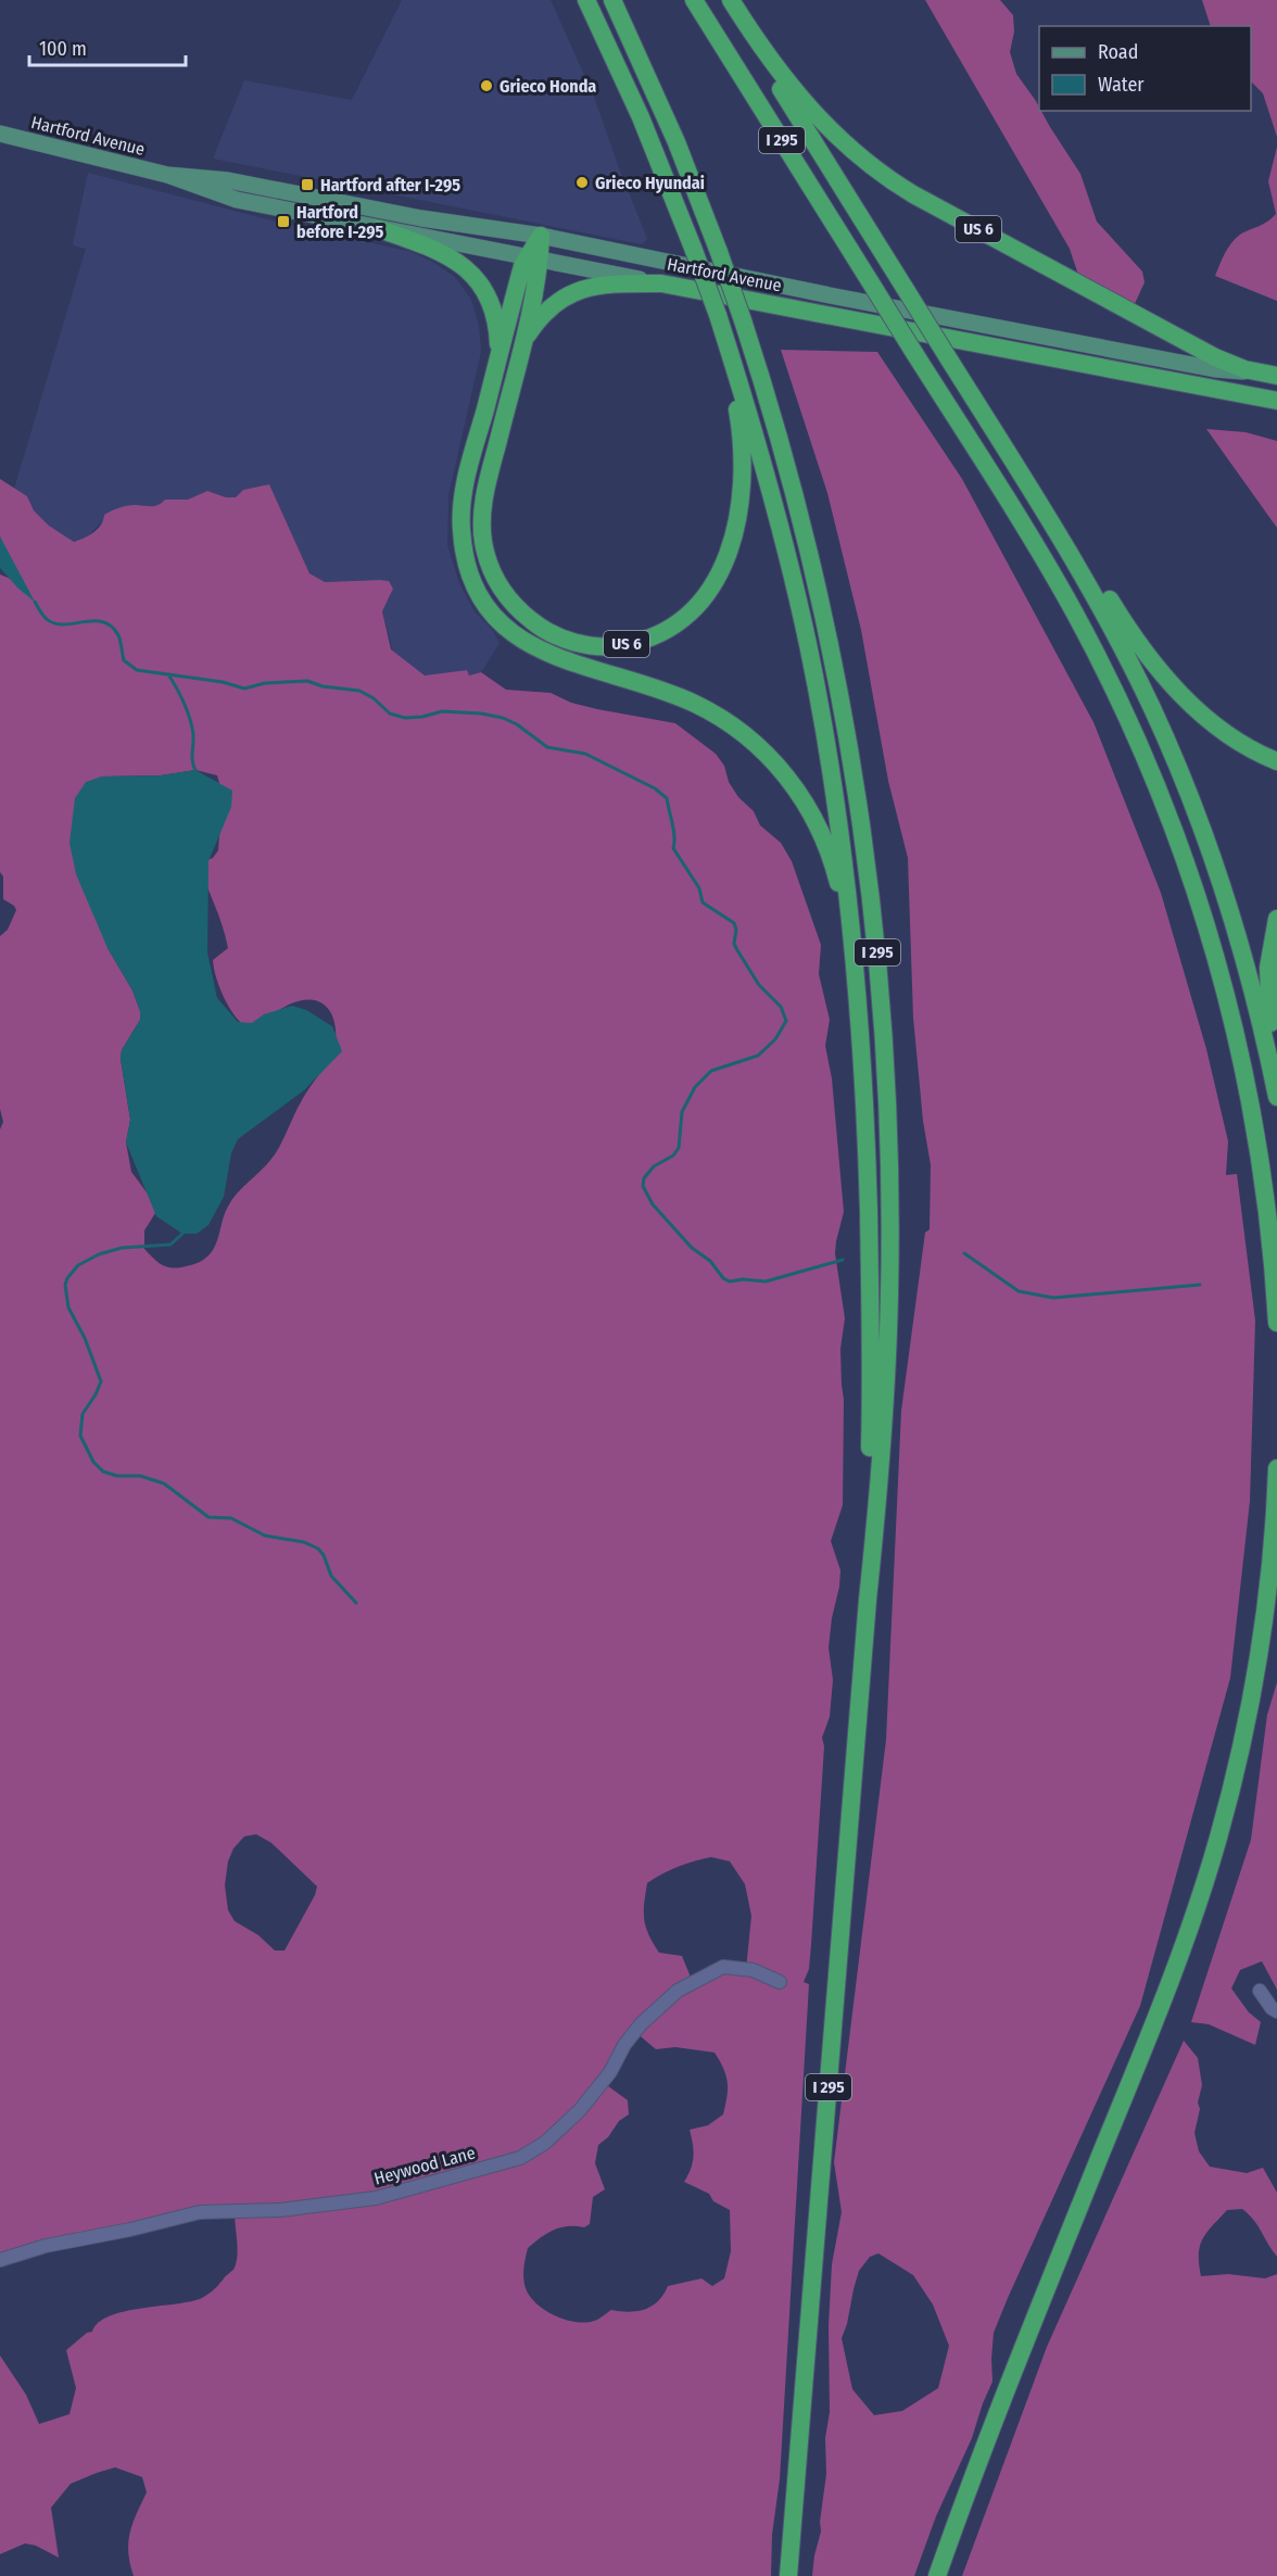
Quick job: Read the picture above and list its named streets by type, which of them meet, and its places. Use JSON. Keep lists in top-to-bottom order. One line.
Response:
{"streets":{"highway":["Hartford Avenue","I 295","US 6"],"street":["Heywood Lane"]},"crossings":[["Hartford Avenue","US 6"]],"places":{"other":["Grieco Honda","Grieco Hyundai"],"transit":["Hartford after I-295","Hartford before I-295"]},"legend":["Road","Water"],"scale_bar":"100 m"}
